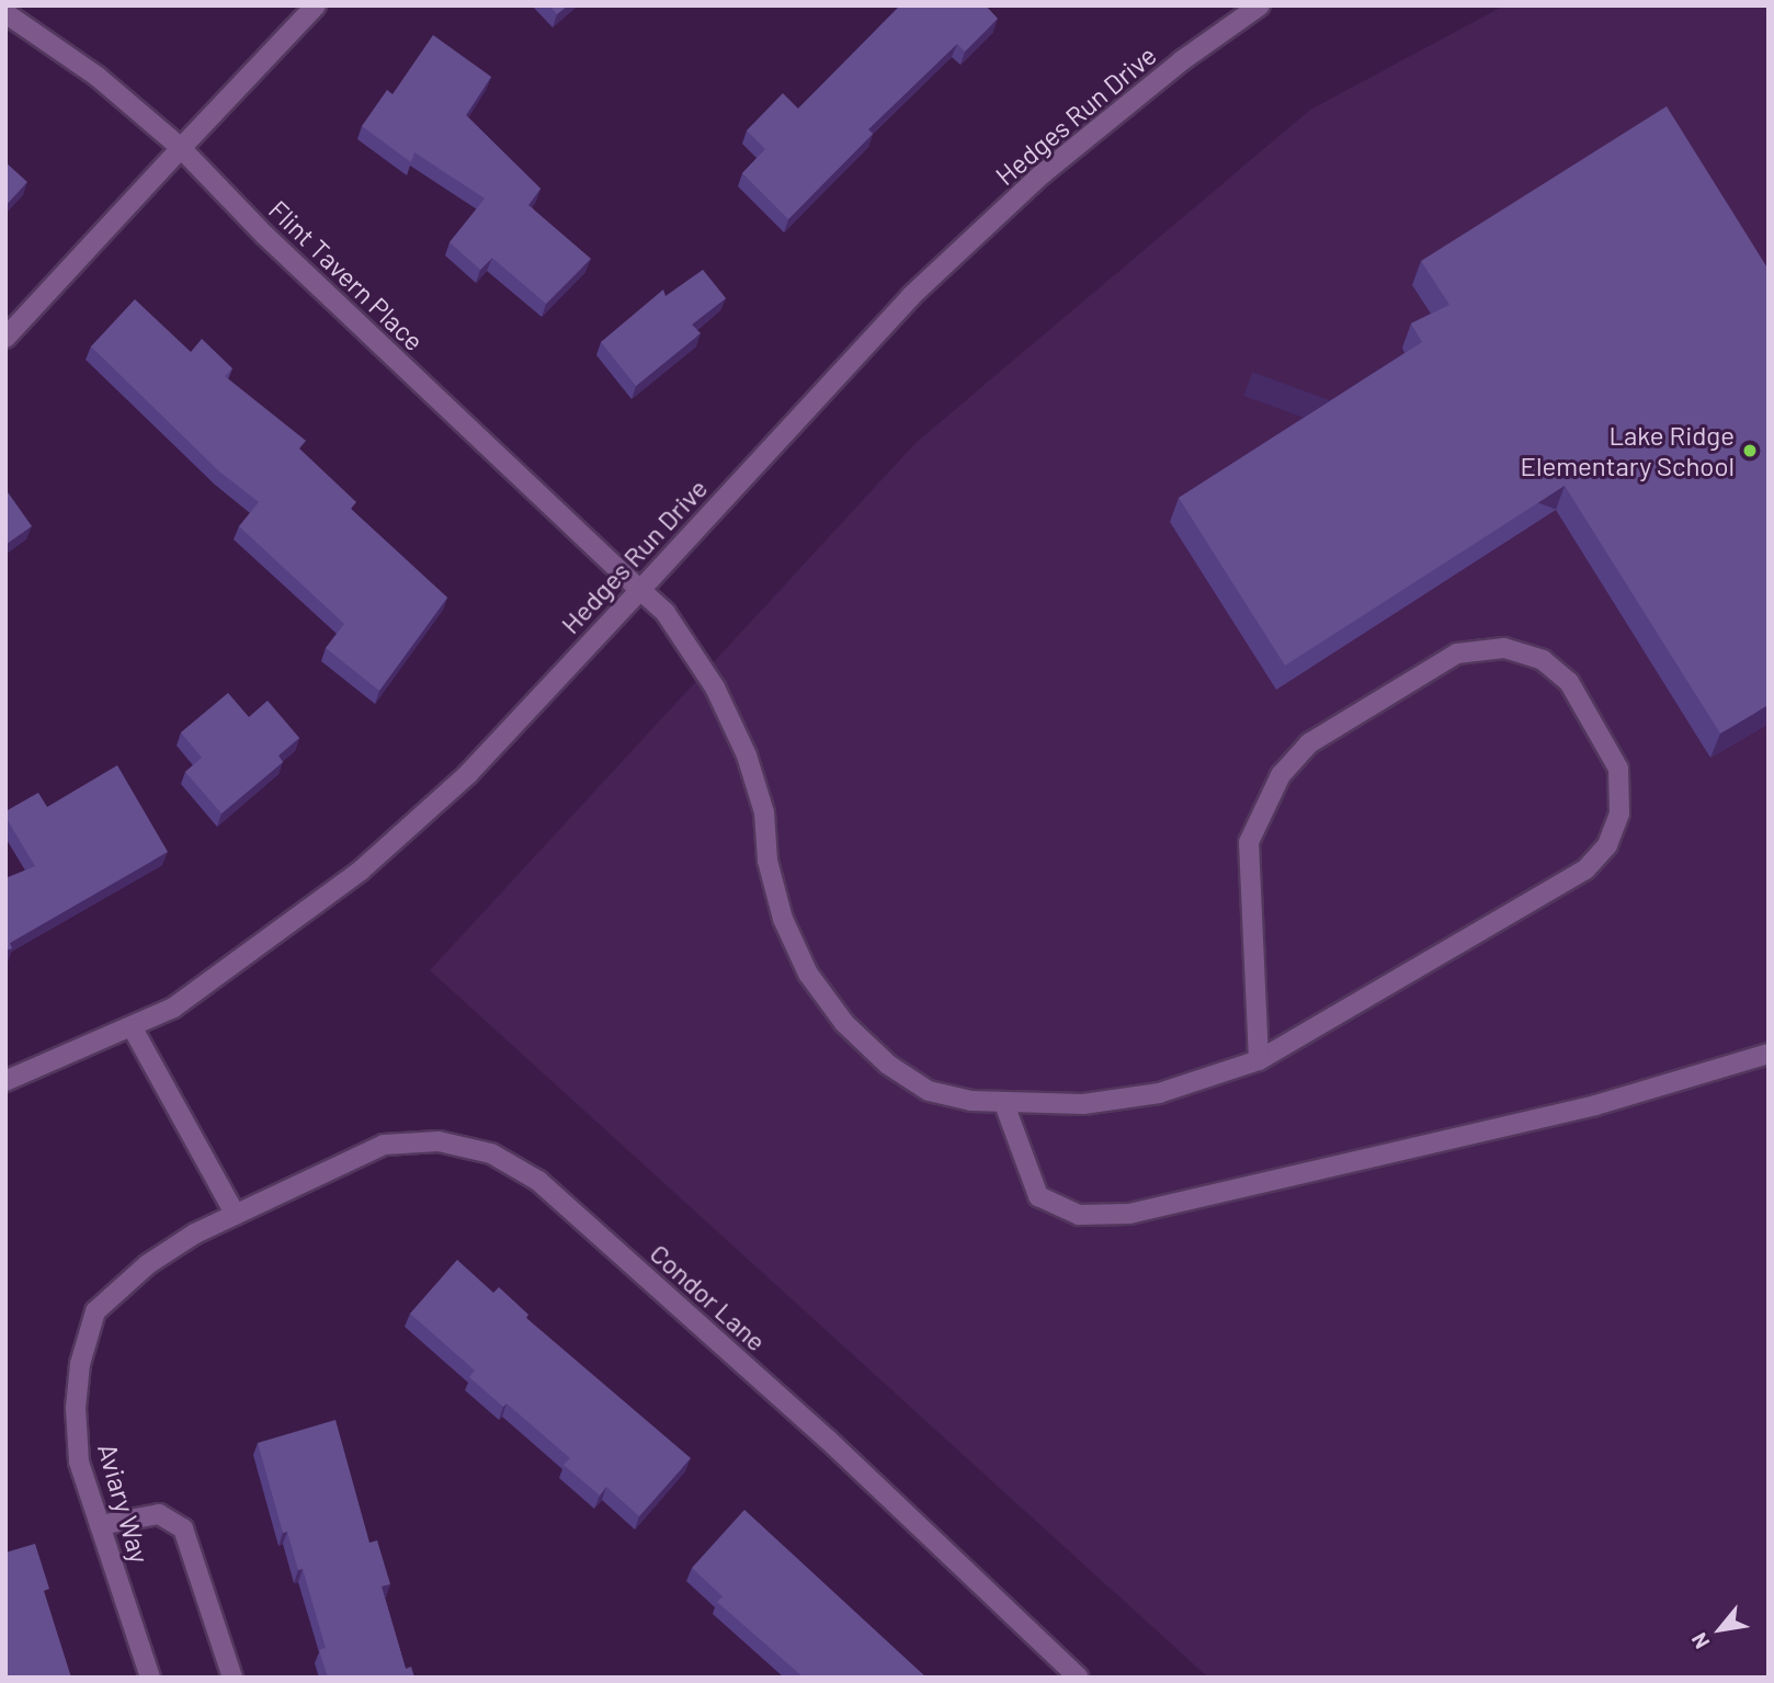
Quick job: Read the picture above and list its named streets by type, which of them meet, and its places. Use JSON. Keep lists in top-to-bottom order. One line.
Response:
{"streets":{"street":["Hedges Run Drive","Flint Tavern Place","Condor Lane","Aviary Way"]},"crossings":[["Hedges Run Drive","Flint Tavern Place"],["Condor Lane","Aviary Way"]],"places":["Lake Ridge Elementary School"],"north":"bottom left"}
